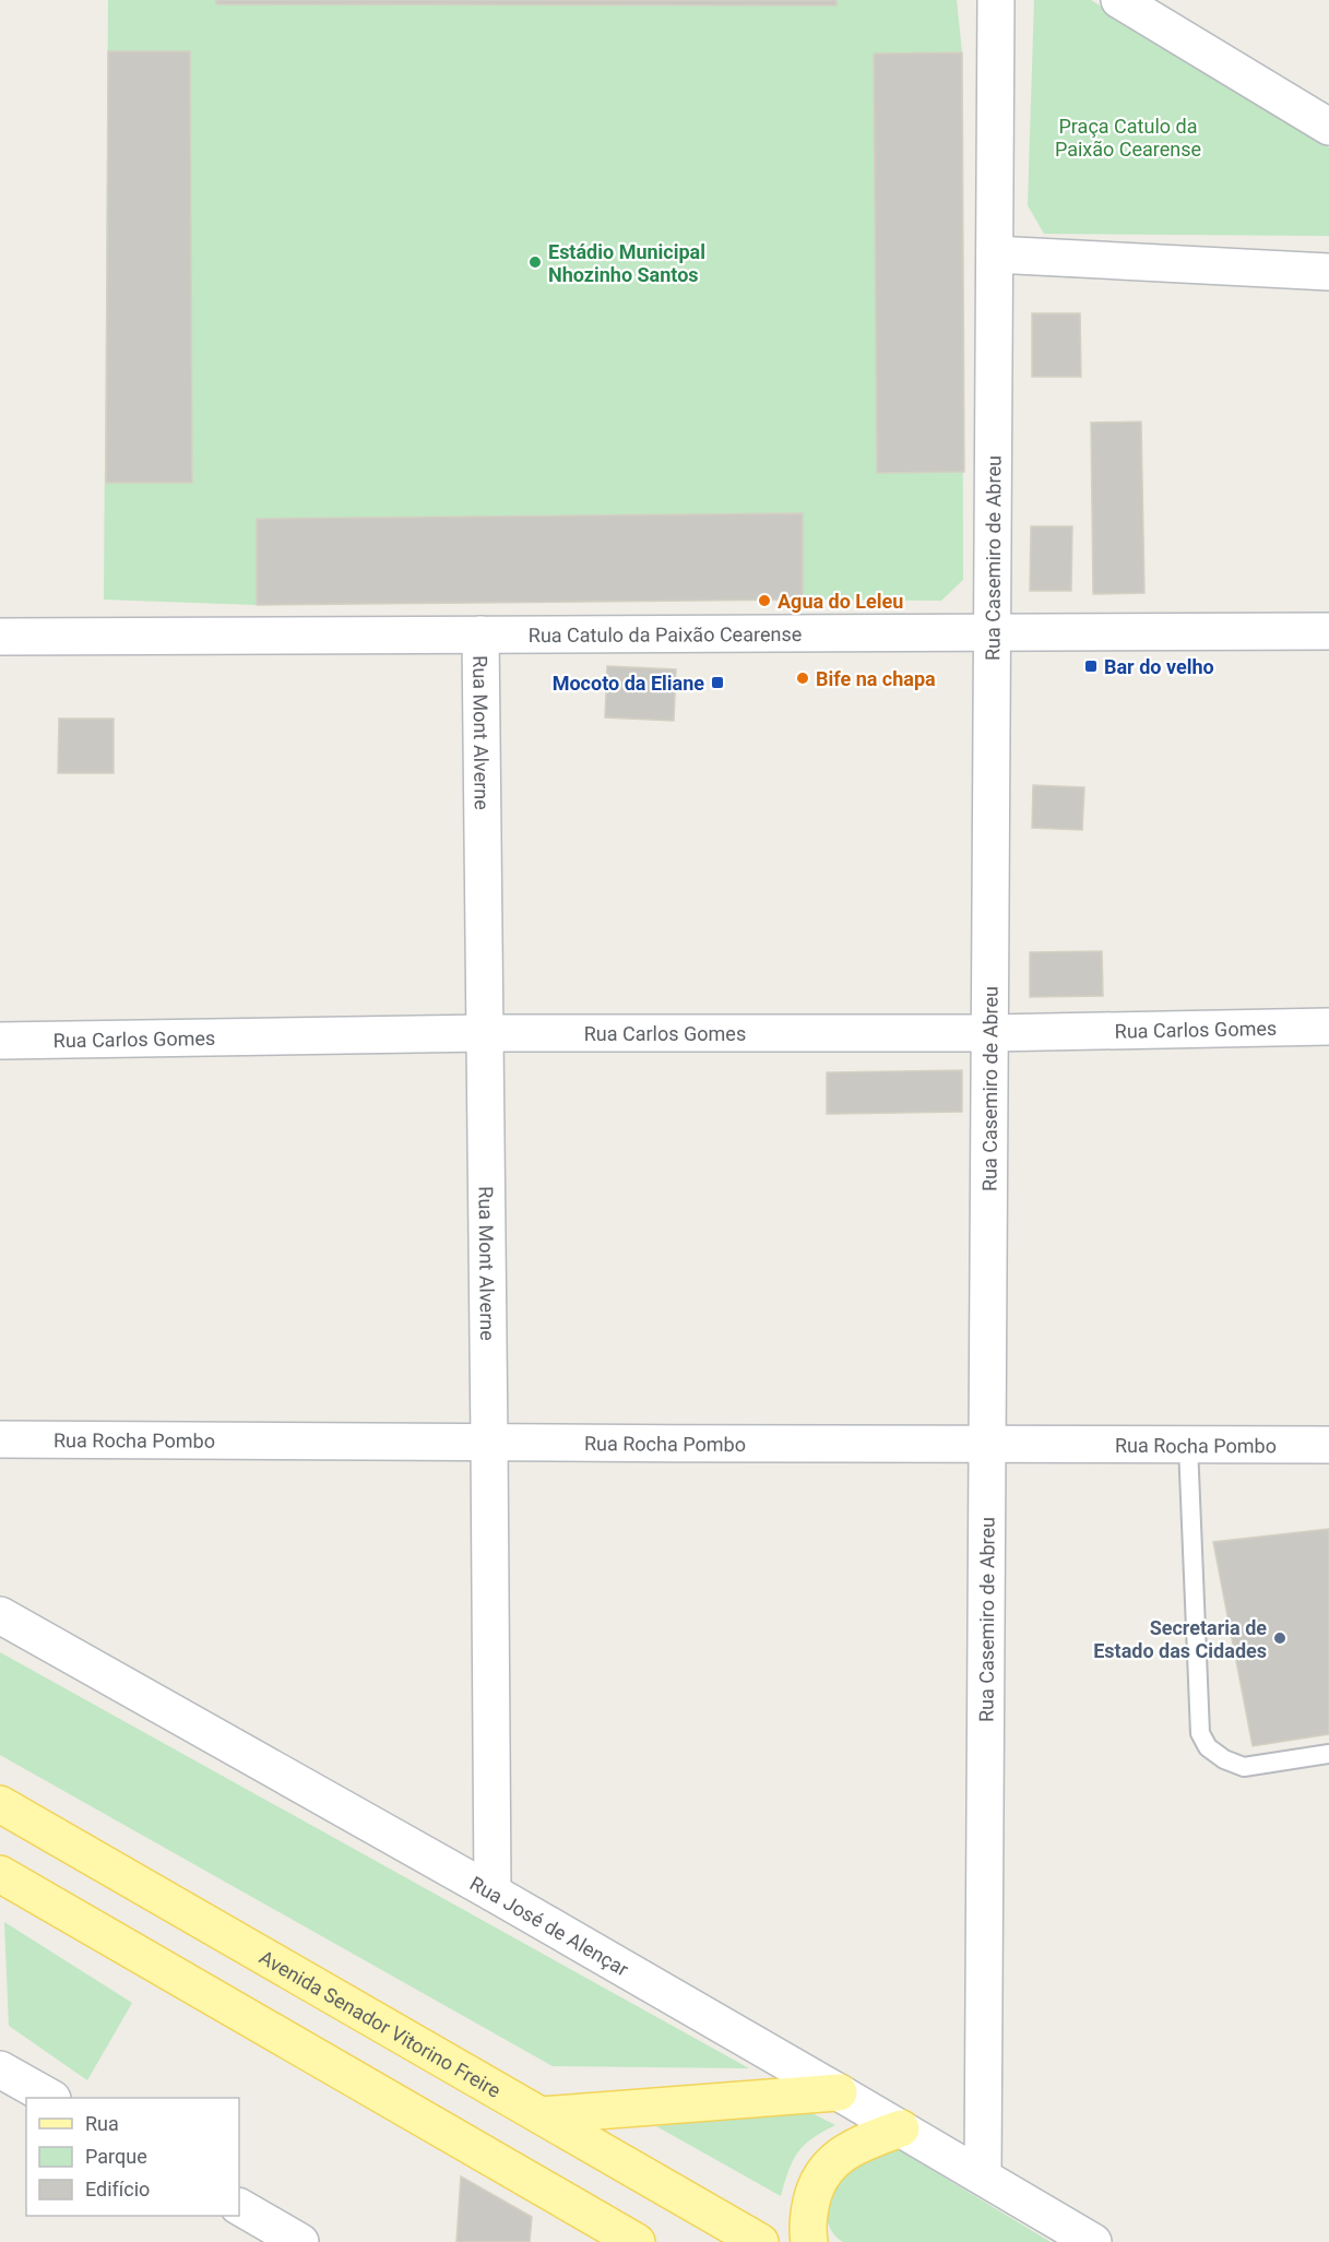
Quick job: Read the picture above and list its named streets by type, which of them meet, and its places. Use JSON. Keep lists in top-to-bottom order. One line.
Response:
{"streets":{"main road":["Avenida Senador Vitorino Freire"],"street":["Rua Casemiro de Abreu","Rua Catulo da Paixão Cearense","Rua Mont Alverne","Rua Carlos Gomes","Rua Rocha Pombo","Rua José de Alençar"]},"crossings":[["Rua Casemiro de Abreu","Rua Catulo da Paixão Cearense"],["Rua Casemiro de Abreu","Rua Carlos Gomes"],["Rua Casemiro de Abreu","Rua Rocha Pombo"],["Rua Casemiro de Abreu","Rua José de Alençar"],["Rua Catulo da Paixão Cearense","Rua Mont Alverne"],["Rua Mont Alverne","Rua Carlos Gomes"],["Rua Mont Alverne","Rua Rocha Pombo"],["Rua Mont Alverne","Rua José de Alençar"]],"parks":["Praça Catulo da Paixão Cearense"],"places":{"other":["Estádio Municipal Nhozinho Santos","Agua do Leleu","Bife na chapa","Secretaria de Estado das Cidades"],"transit":["Bar do velho","Mocoto da Eliane"]},"legend":["Rua","Parque","Edifício"]}
